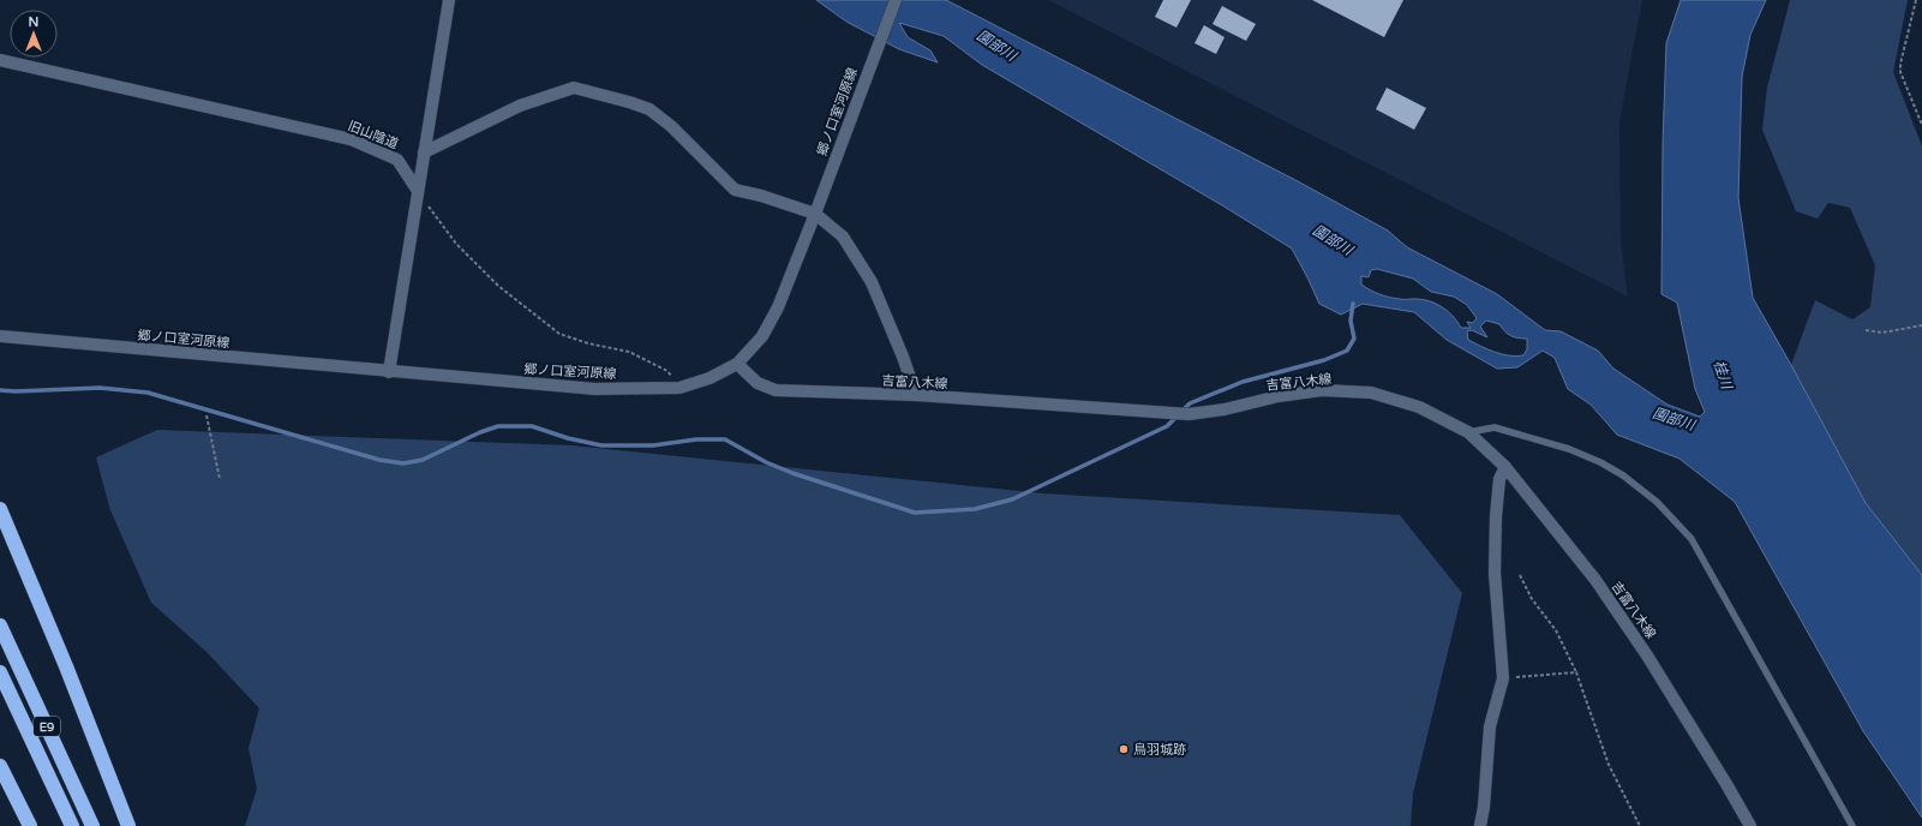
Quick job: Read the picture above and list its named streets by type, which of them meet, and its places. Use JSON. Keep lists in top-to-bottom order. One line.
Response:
{"streets":{"highway":["E9"],"main road":["郷ノ口室河原線","旧山陰道","吉富八木線"]},"crossings":[["郷ノ口室河原線","吉富八木線"]],"water":["園部川","桂川"],"places":["鳥羽城跡"],"north":"top"}
